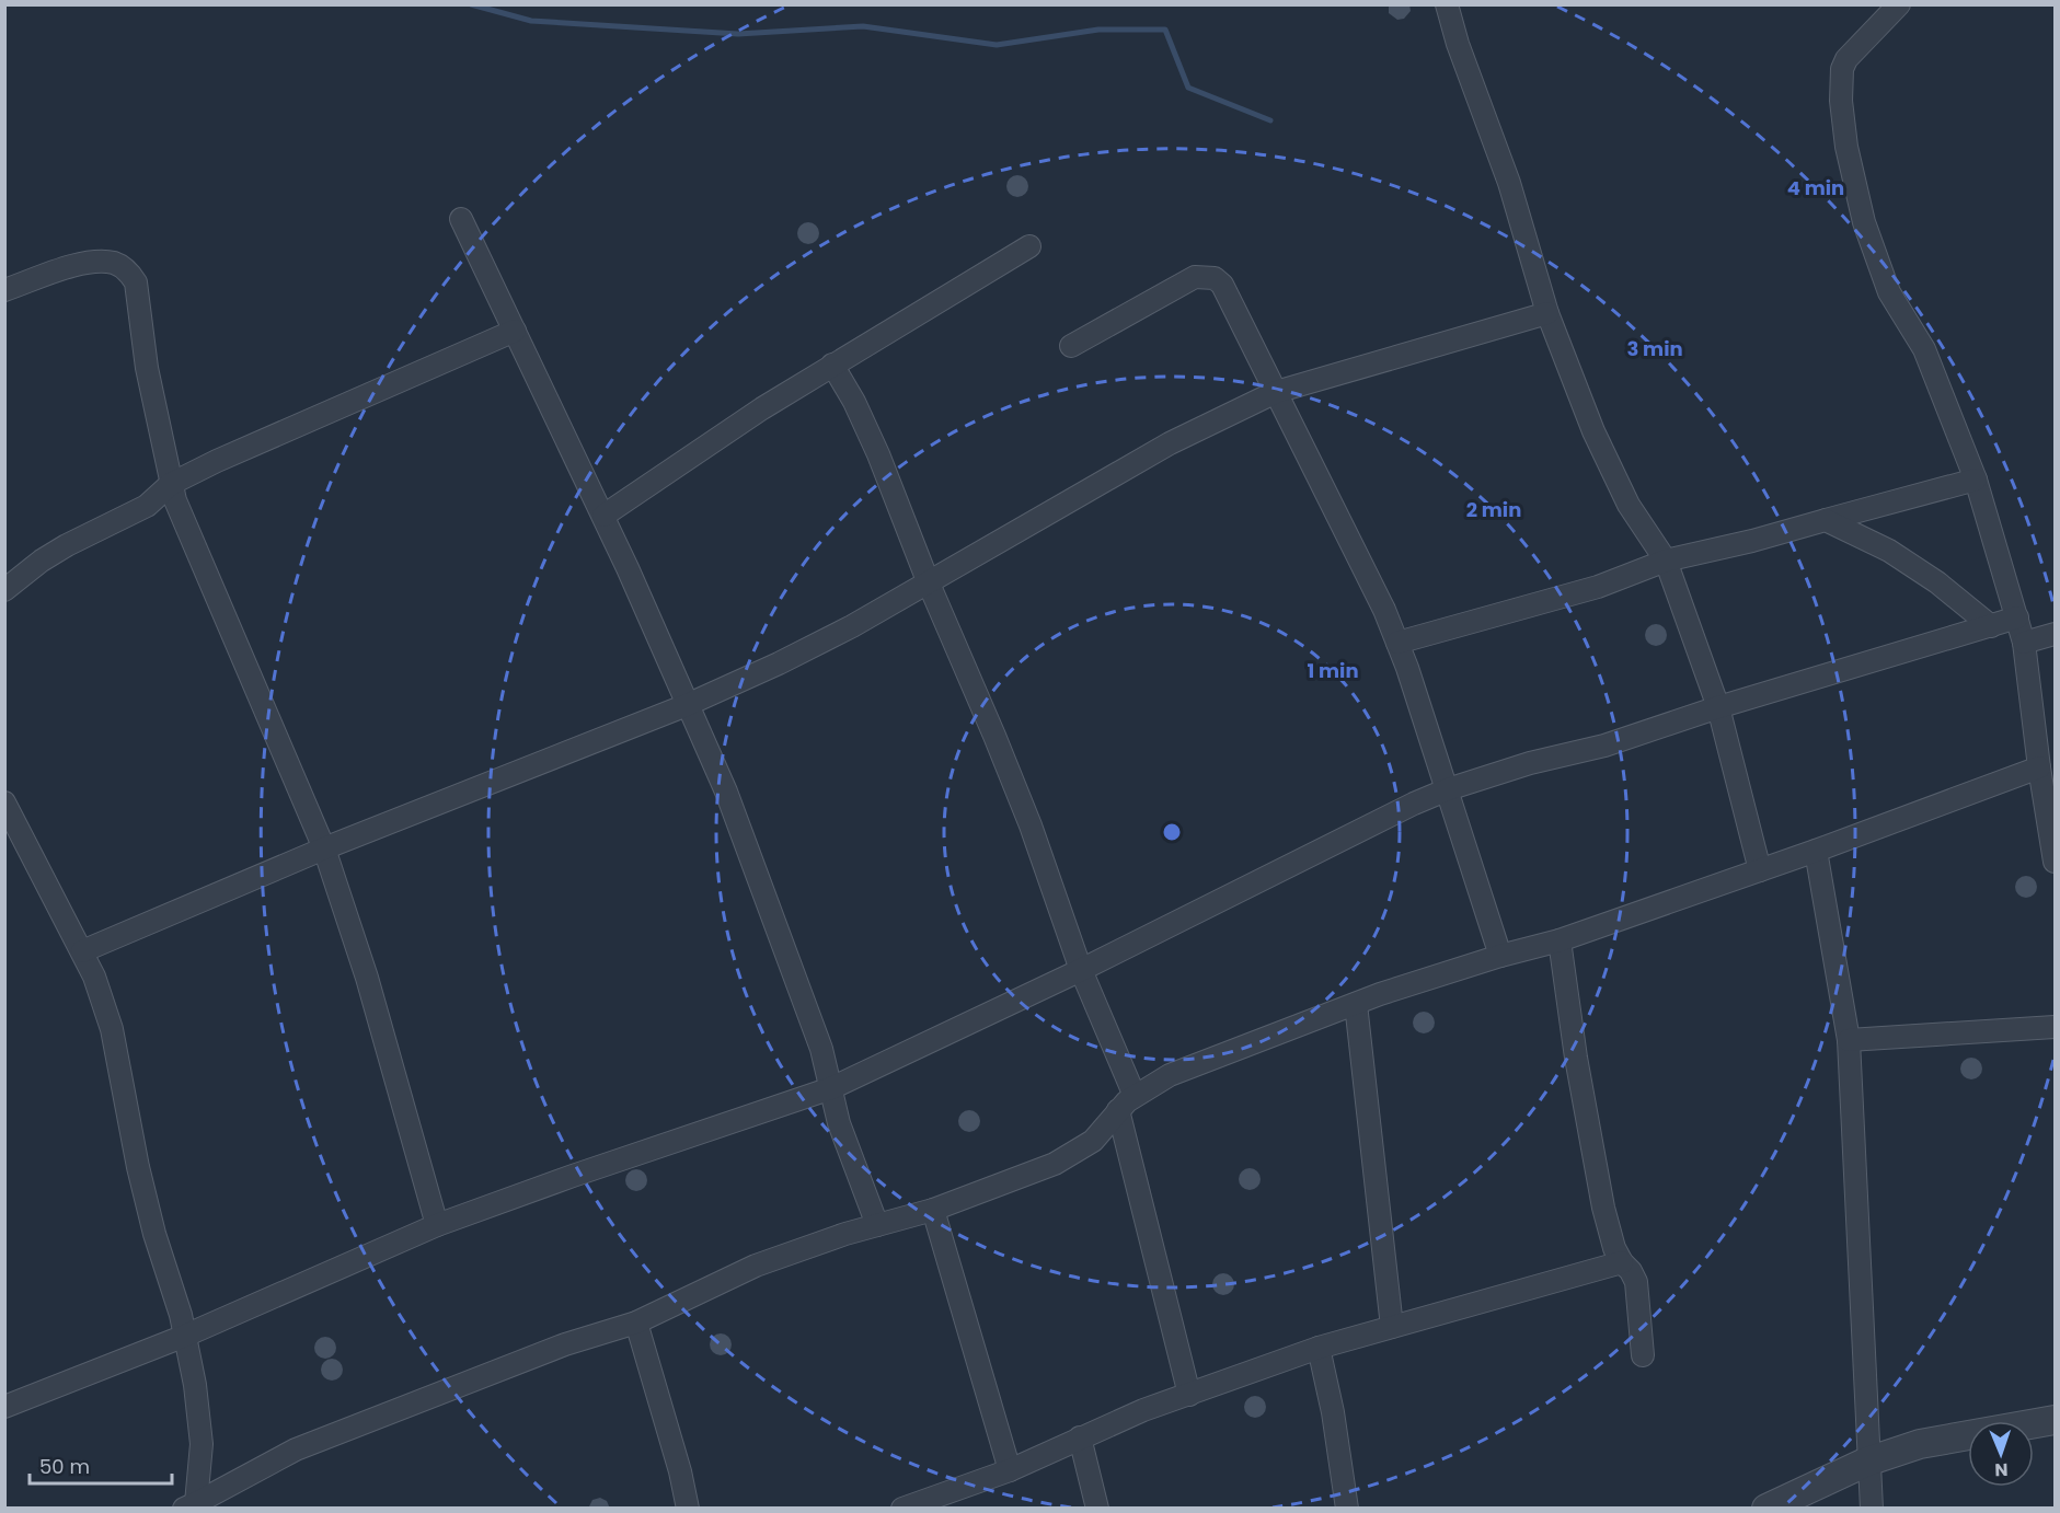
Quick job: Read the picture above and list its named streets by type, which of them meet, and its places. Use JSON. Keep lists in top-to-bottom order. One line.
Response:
{"scale_bar":"50 m","north":"bottom","rings":["4 min","3 min","2 min","1 min"]}
